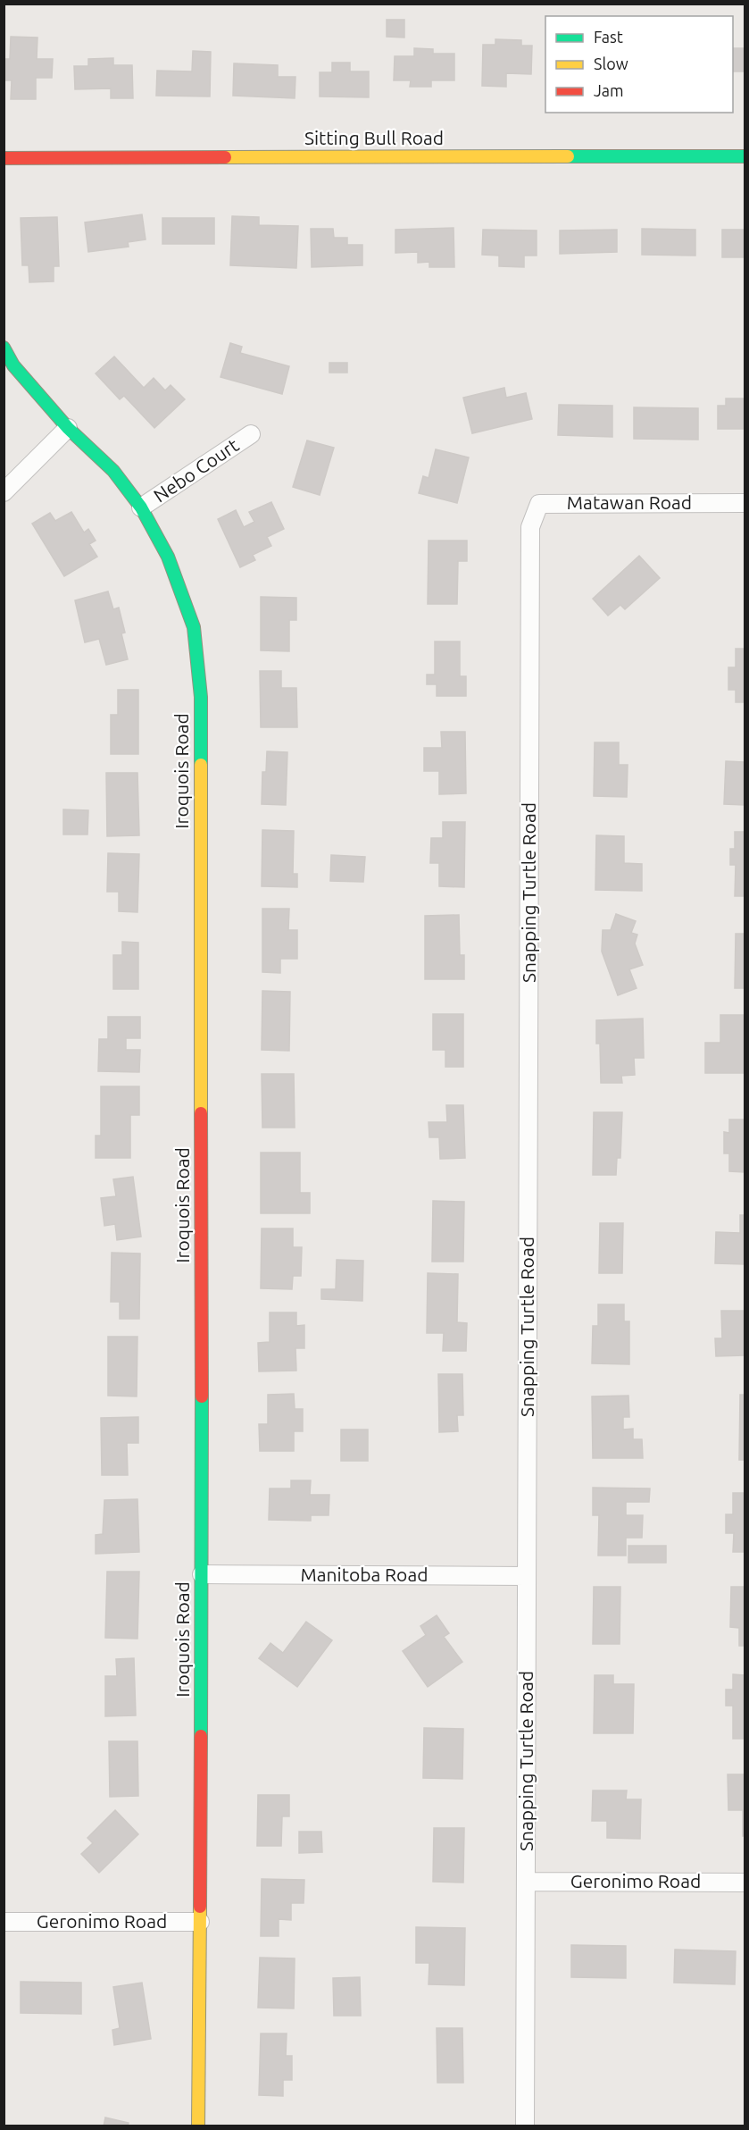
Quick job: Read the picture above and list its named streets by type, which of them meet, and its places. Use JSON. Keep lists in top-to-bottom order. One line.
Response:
{"streets":{"street":["Sitting Bull Road","Nebo Court","Matawan Road","Iroquois Road","Snapping Turtle Road","Manitoba Road","Geronimo Road"]},"crossings":[["Nebo Court","Iroquois Road"],["Matawan Road","Snapping Turtle Road"],["Iroquois Road","Manitoba Road"],["Iroquois Road","Geronimo Road"],["Snapping Turtle Road","Manitoba Road"],["Snapping Turtle Road","Geronimo Road"]],"legend":["Fast","Slow","Jam"]}
